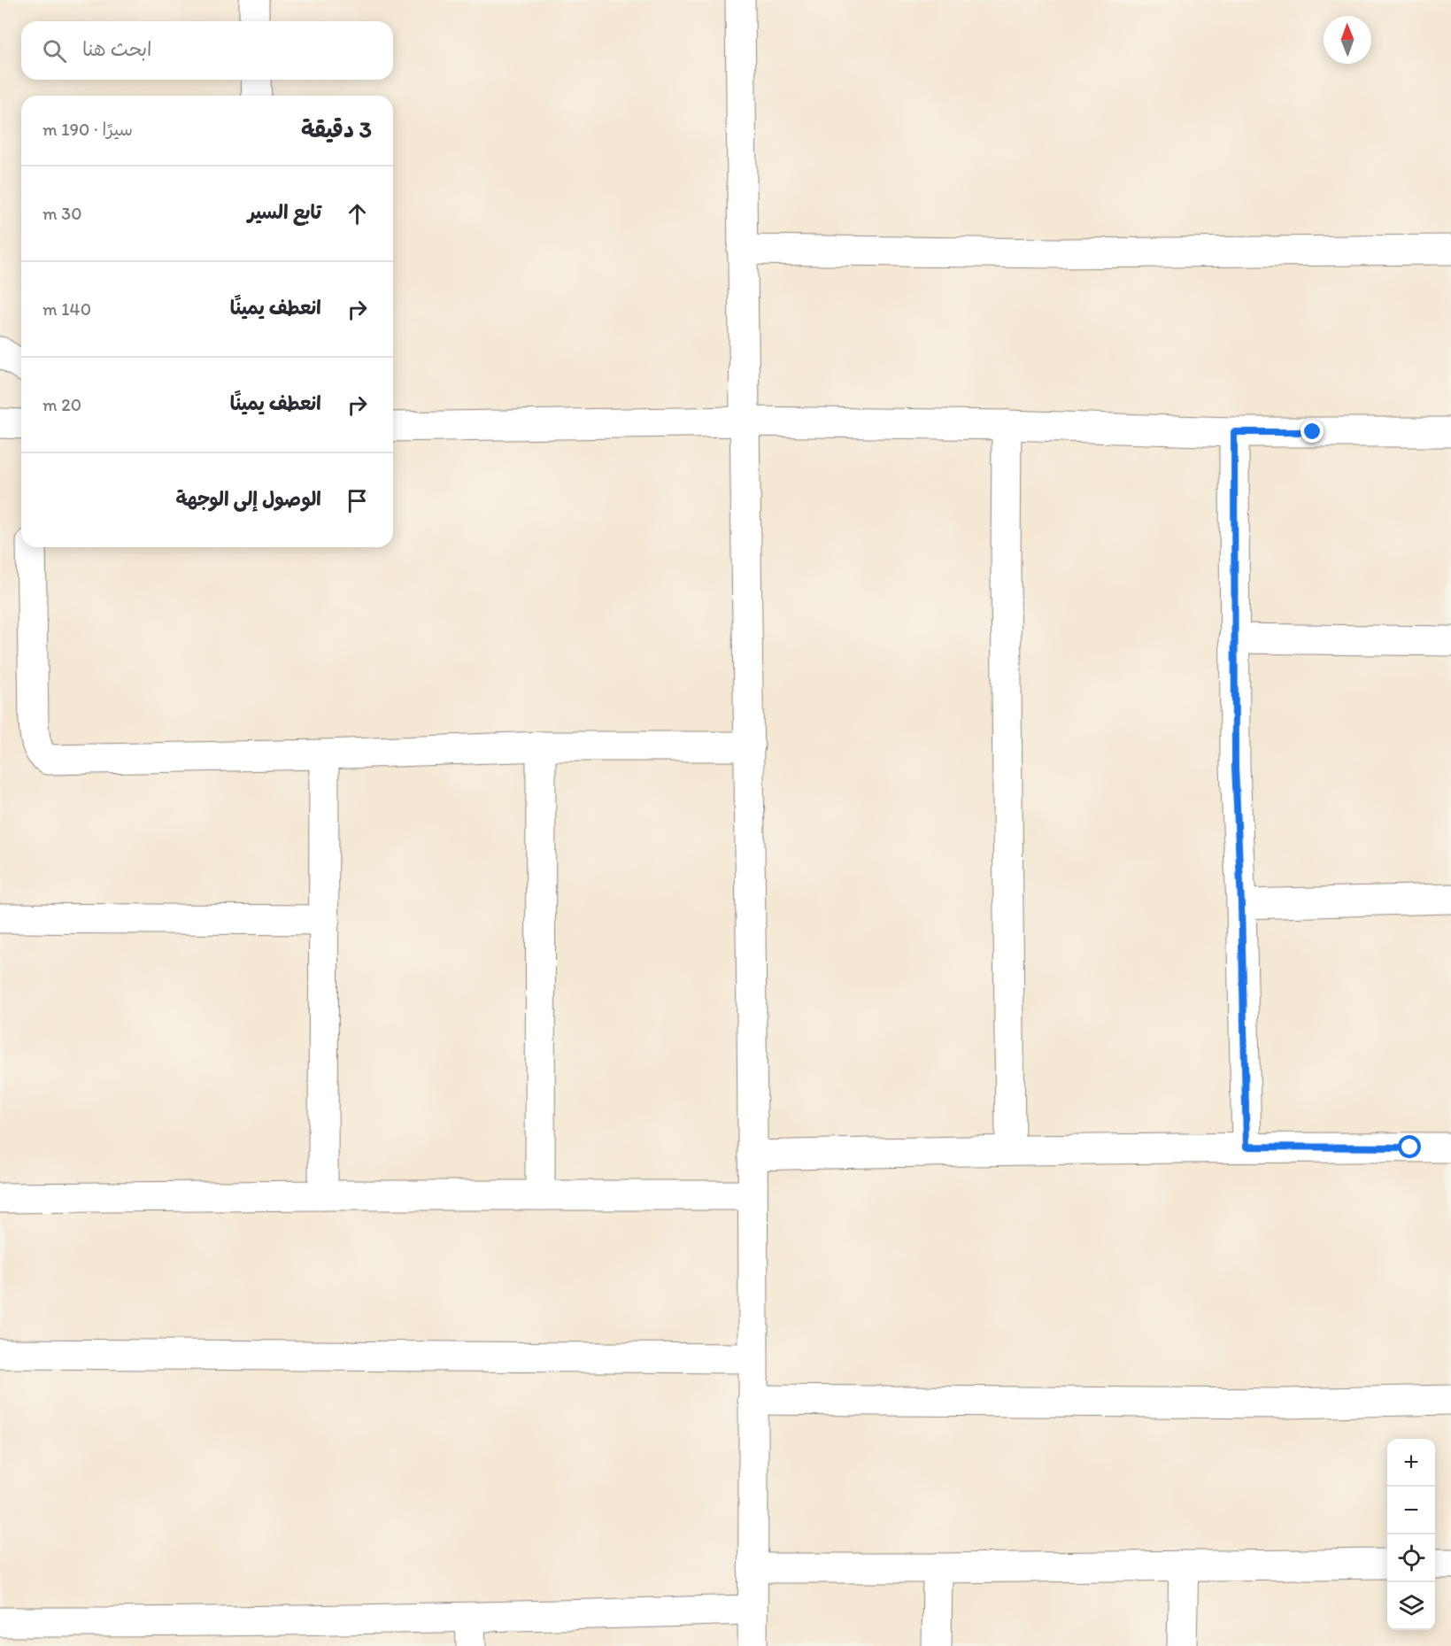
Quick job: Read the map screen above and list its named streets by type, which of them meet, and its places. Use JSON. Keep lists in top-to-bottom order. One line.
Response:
{"north":"top","page":{"search":"ابحث هنا","heading":["3 دقيقة","سيرًا · 190 m"],"list":[["تابع السير","30 m"],["انعطف يمينًا","140 m"],["انعطف يمينًا","20 m"],"الوصول إلى الوجهة"],"map_buttons":["+","−"]}}
